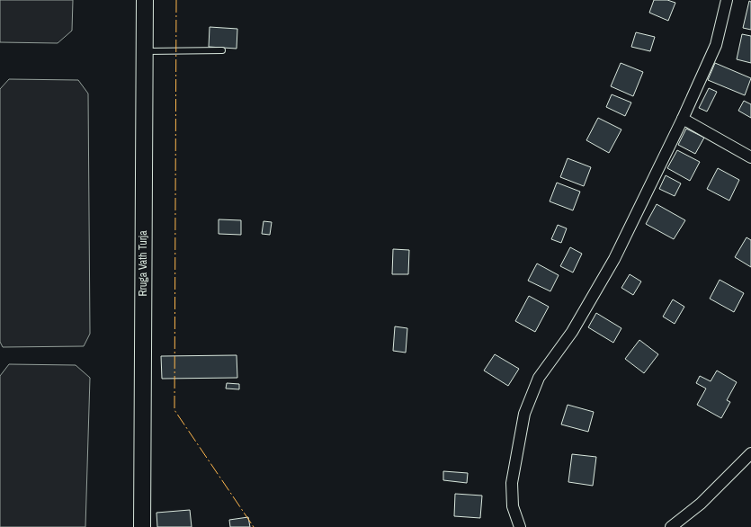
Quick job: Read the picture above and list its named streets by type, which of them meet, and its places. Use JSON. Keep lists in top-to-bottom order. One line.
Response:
{"streets":{"street":["Rruga Vath Turja"]}}
